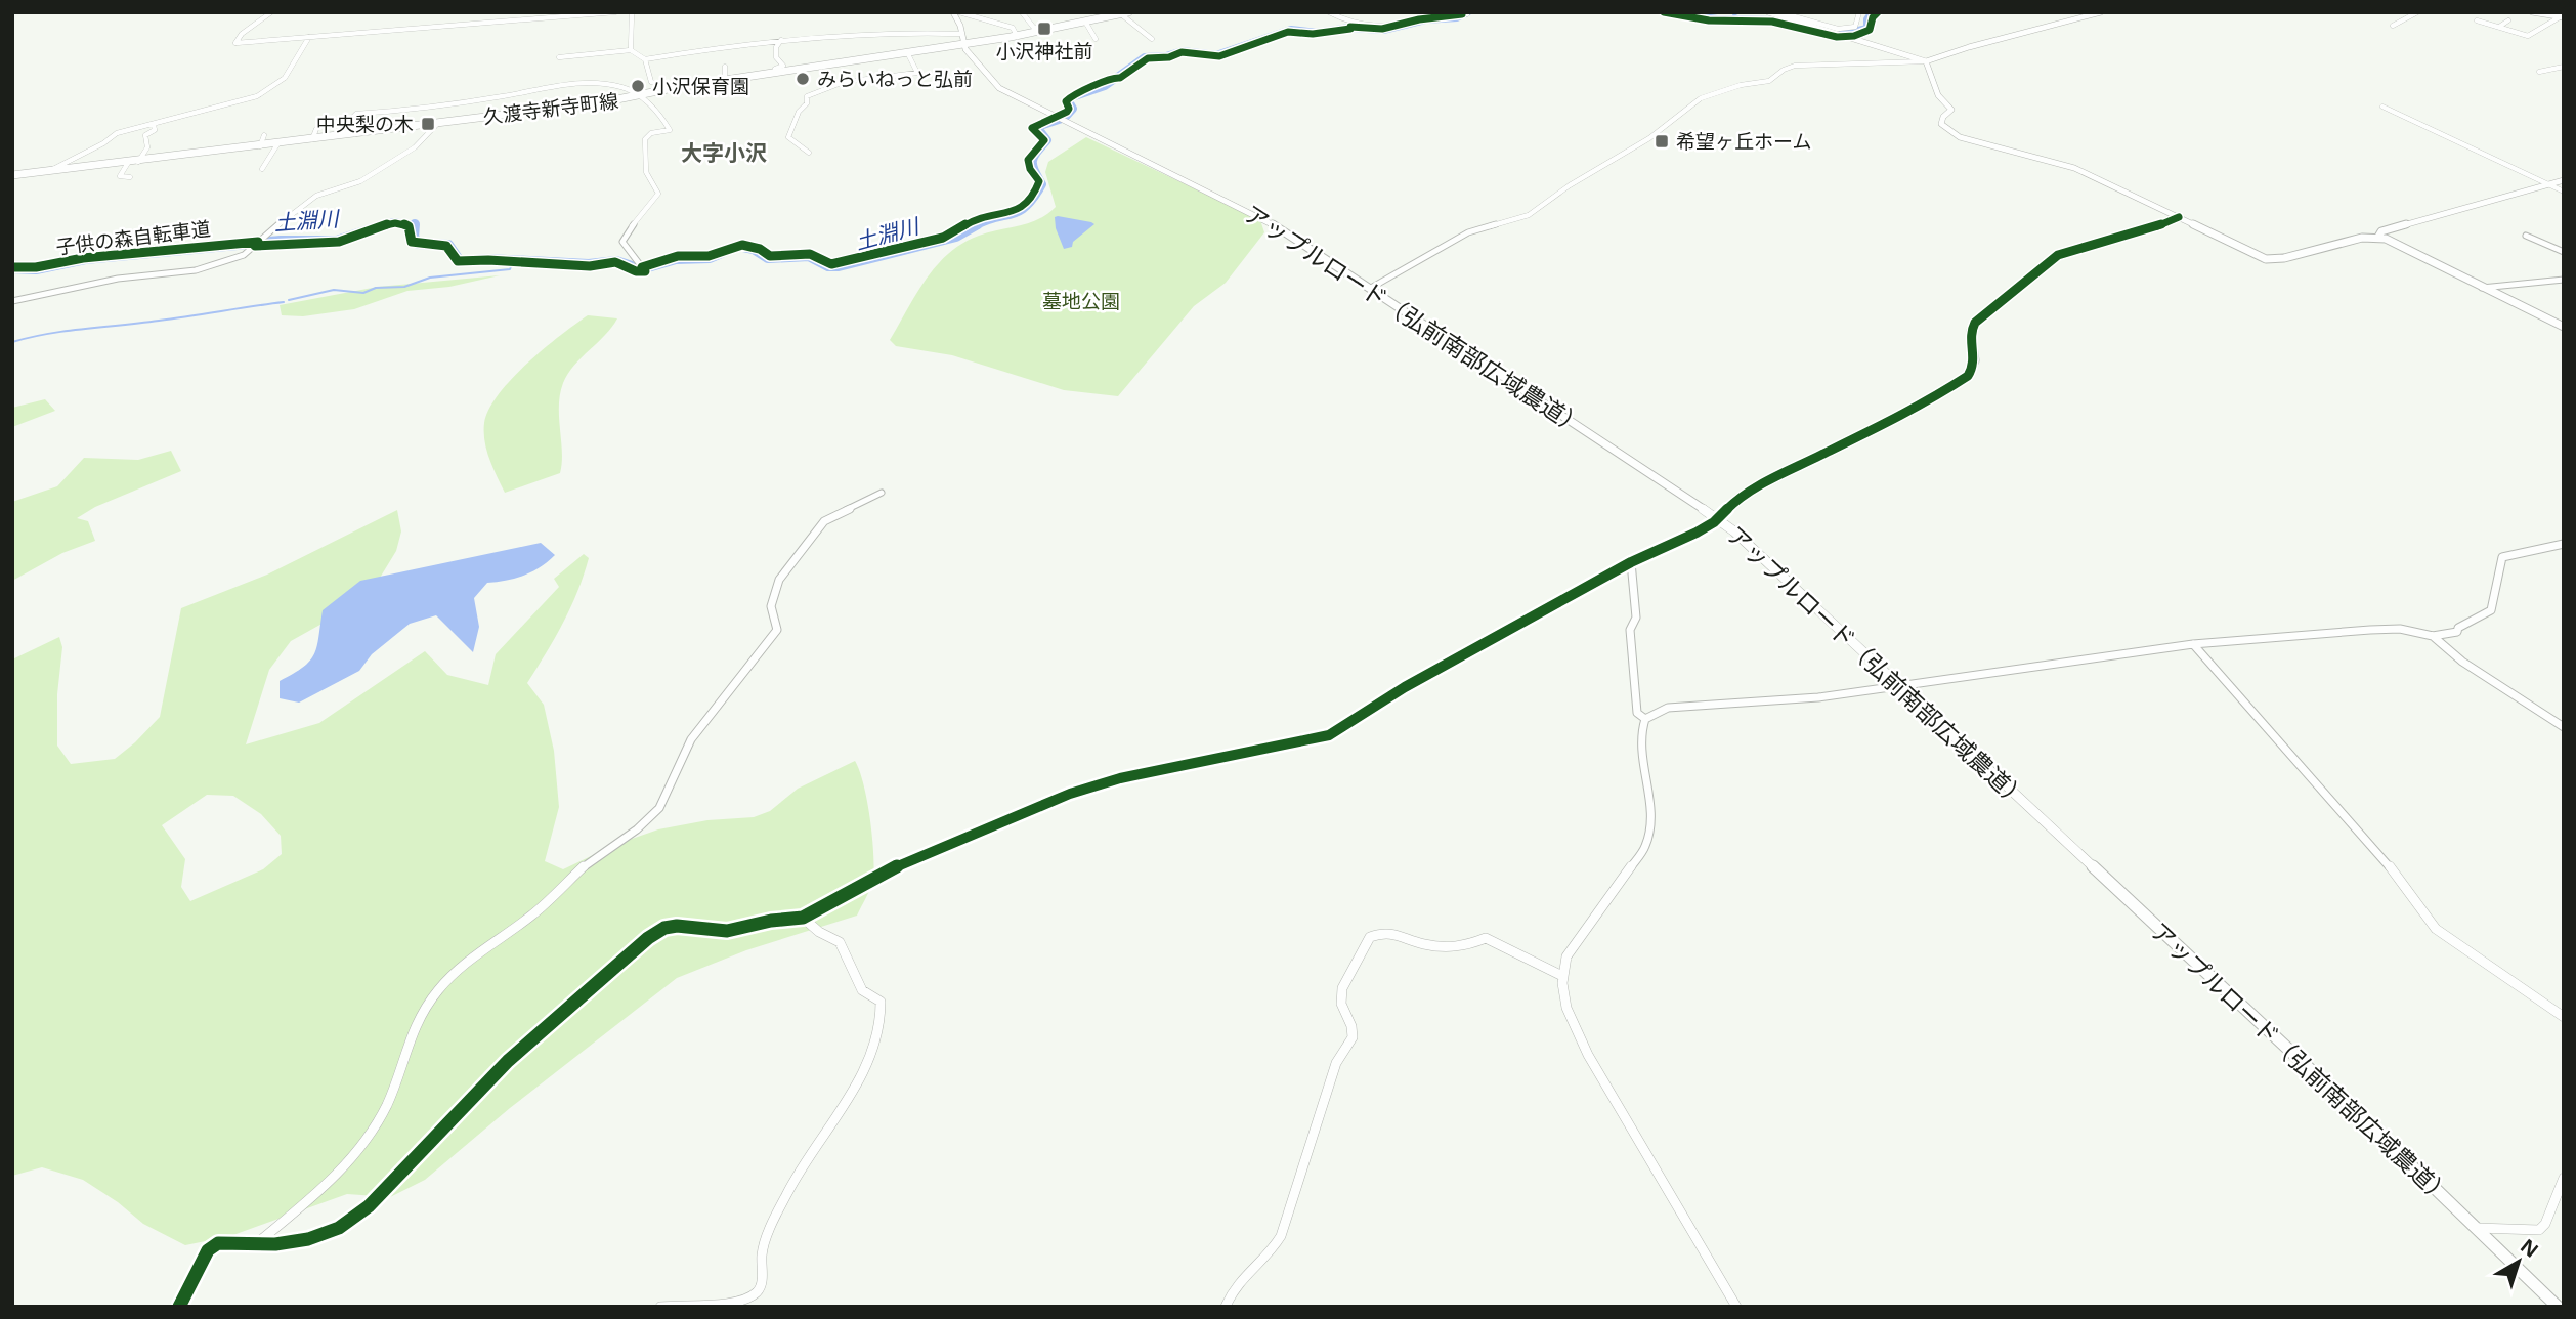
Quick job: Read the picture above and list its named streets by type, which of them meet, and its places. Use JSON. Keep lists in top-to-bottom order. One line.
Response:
{"streets":{"main road":["久渡寺新寺町線"],"street":["アップルロード（弘前南部広域農道）"],"cycle path":["子供の森自転車道"]},"crossings":[["久渡寺新寺町線","アップルロード（弘前南部広域農道）"]],"districts":["大字小沢"],"water":["土淵川"],"parks":["墓地公園"],"places":{"transit":["小沢神社前","中央梨の木","希望ヶ丘ホーム"],"other":["みらいねっと弘前","小沢保育園"]},"north":"top right"}
